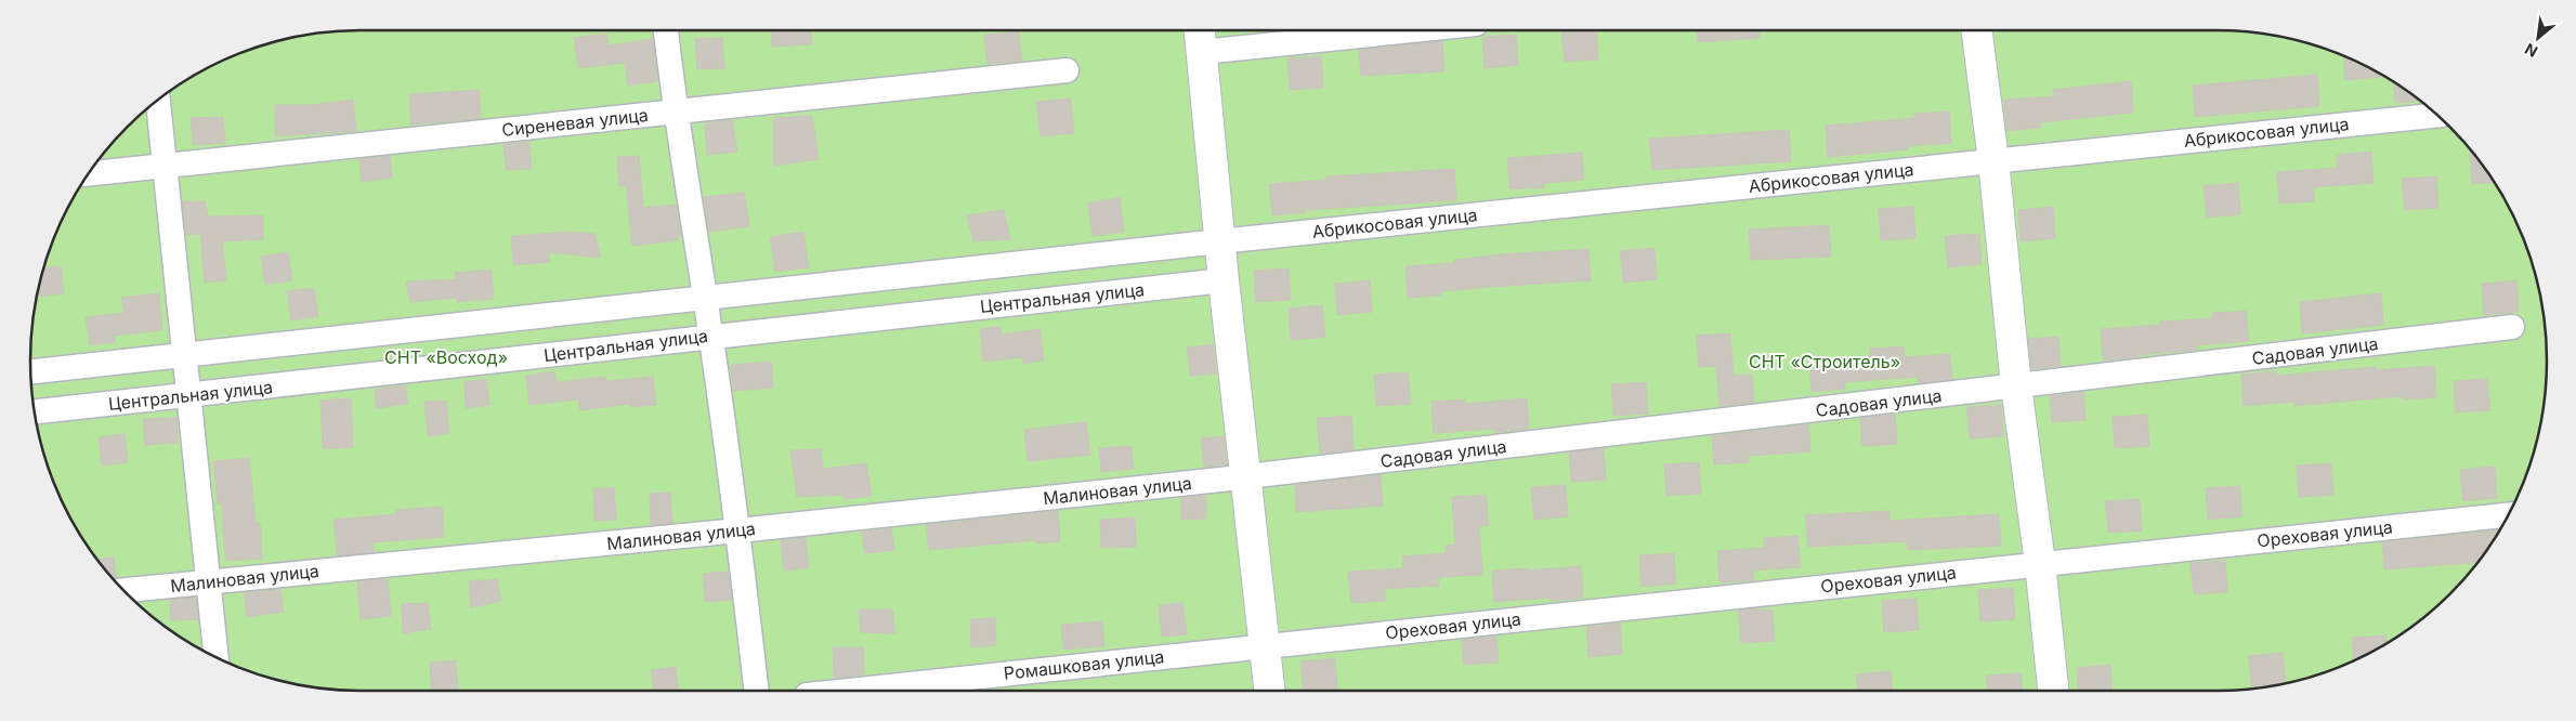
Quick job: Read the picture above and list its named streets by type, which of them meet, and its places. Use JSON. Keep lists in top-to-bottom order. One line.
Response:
{"streets":{"street":["Сиреневая улица","Абрикосовая улица","Центральная улица","Садовая улица","Малиновая улица","Ореховая улица","Ромашковая улица"]},"crossings":[["Садовая улица","Малиновая улица"],["Ореховая улица","Ромашковая улица"]],"parks":["СНТ «Восход»","СНТ «Строитель»"],"north":"bottom left"}
